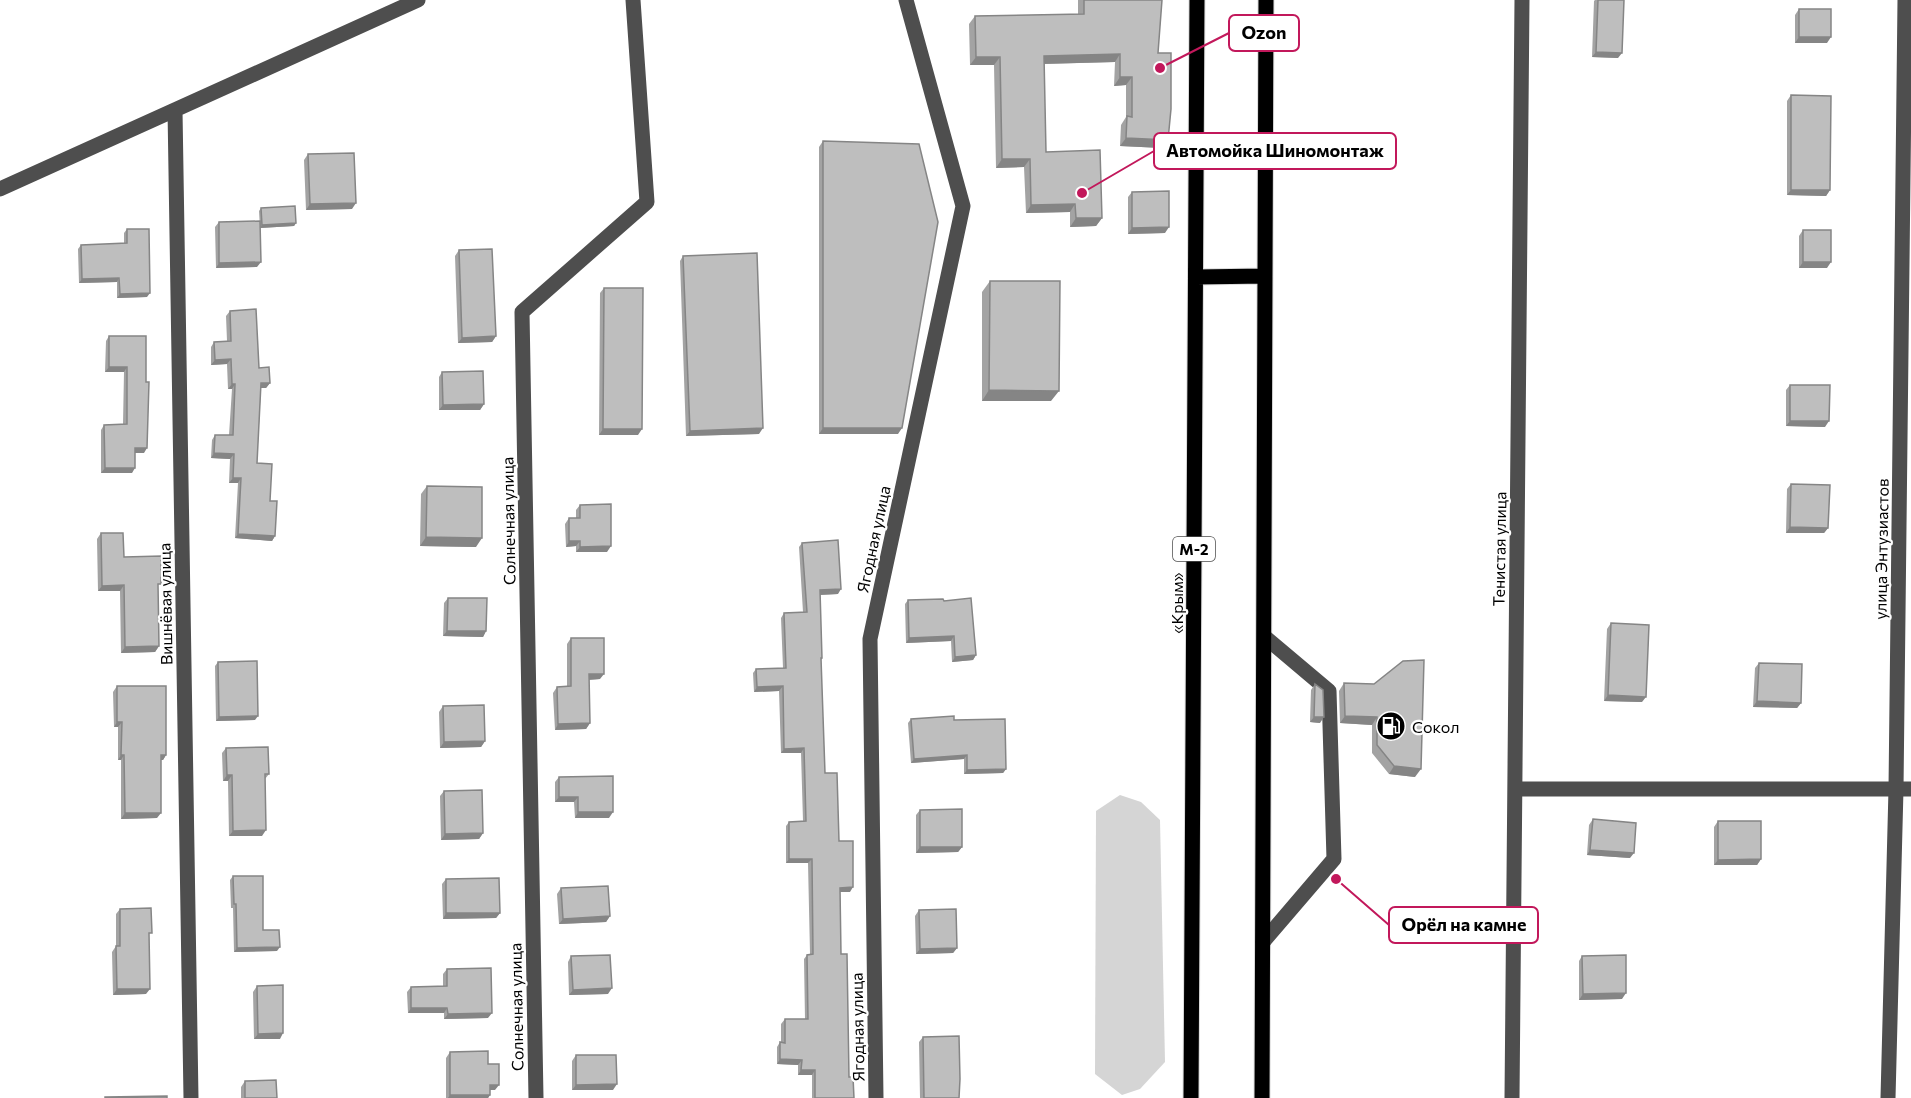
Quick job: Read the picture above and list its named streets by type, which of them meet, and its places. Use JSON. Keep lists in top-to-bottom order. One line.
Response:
{"streets":{"main road":["М-2","«Крым»"],"street":["Солнечная улица","Ягодная улица","Тенистая улица","улица Энтузиастов","Вишнёвая улица"]},"places":{"other":["Ozon","Автомойка Шиномонтаж","Орёл на камне"],"fuel station":["Сокол"]}}
